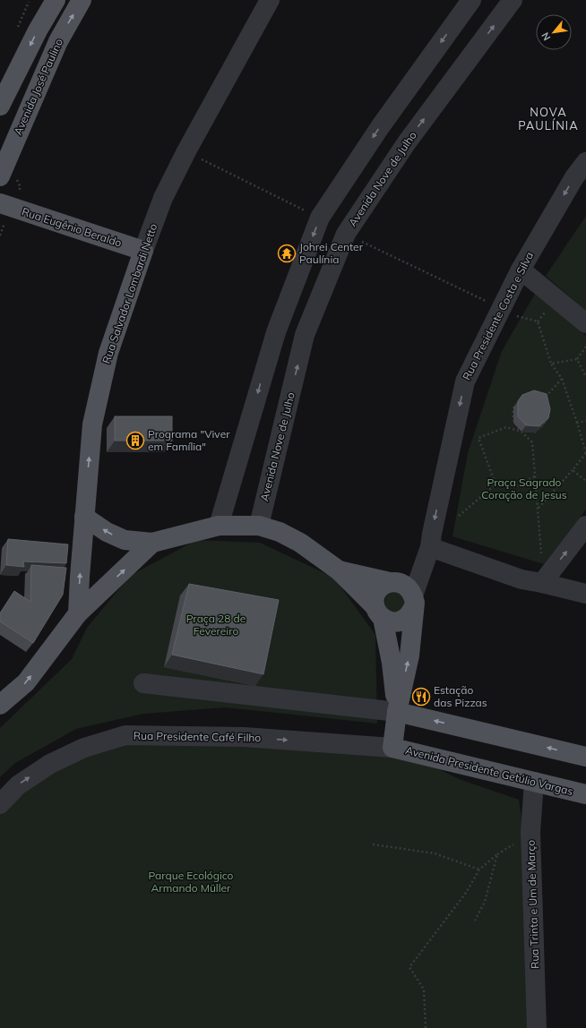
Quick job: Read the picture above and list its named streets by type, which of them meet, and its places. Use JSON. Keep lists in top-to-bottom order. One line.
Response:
{"streets":{"main road":["Avenida José Paulino","Rua Eugênio Beraldo","Rua Salvador Lombardi Netto","Avenida Presidente Getúlio Vargas"],"street":["Avenida Nove de Julho","Rua Presidente Costa e Silva","Rua Presidente Café Filho","Rua Trinta e Um de Março"]},"crossings":[["Rua Eugênio Beraldo","Rua Salvador Lombardi Netto"],["Rua Presidente Café Filho","Avenida Presidente Getúlio Vargas"],["Avenida Presidente Getúlio Vargas","Rua Trinta e Um de Março"]],"one_way":["Rua Presidente Costa e Silva"],"districts":["NOVA PAULÍNIA"],"parks":["Praça Sagrado Coração de Jesus","Praça 28 de Fevereiro","Parque Ecológico Armando Müller"],"places":{"temple":["Johrei Center Paulínia"],"building":["Programa \"Viver em Família\""],"restaurant":["Estação das Pizzas"]},"north":"bottom left"}
